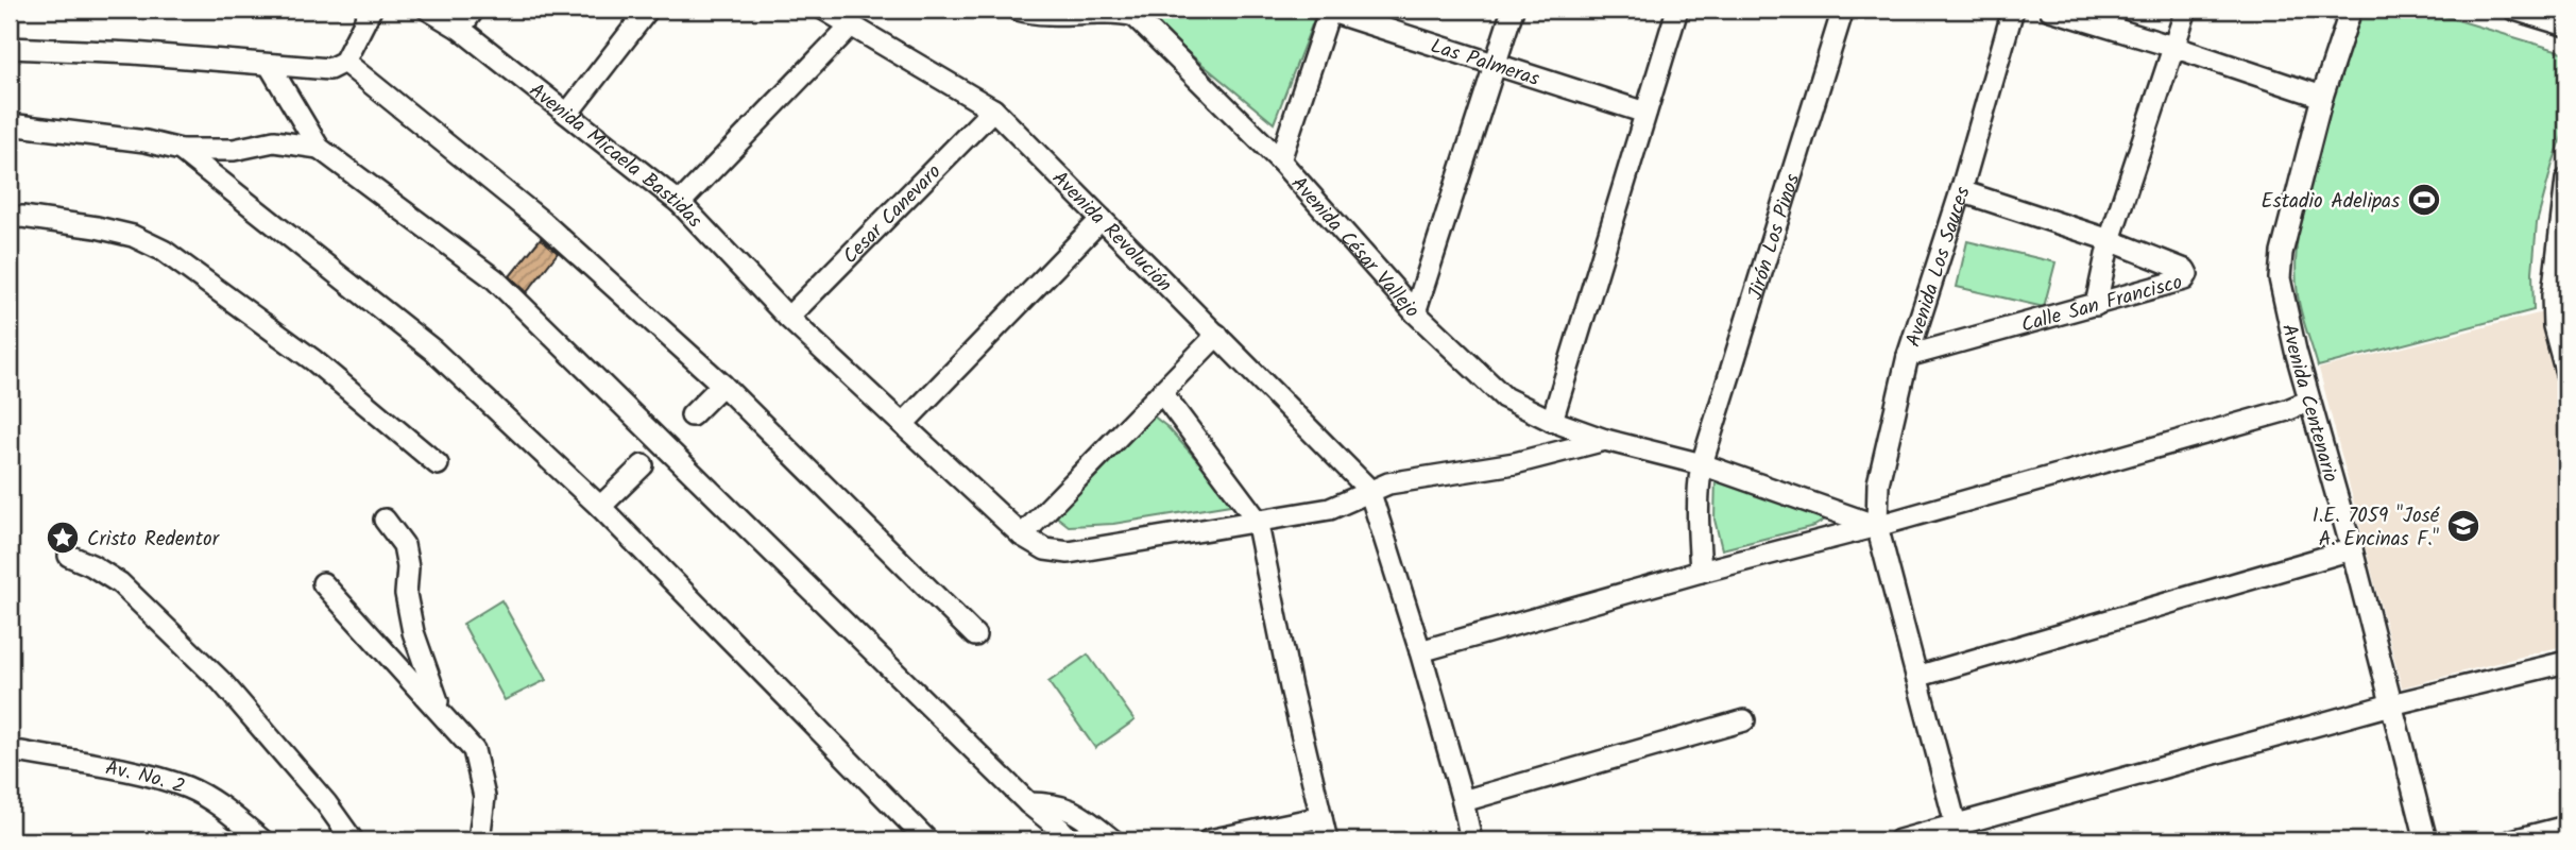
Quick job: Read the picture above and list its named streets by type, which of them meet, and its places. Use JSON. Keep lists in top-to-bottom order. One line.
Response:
{"streets":{"street":["Las Palmeras","Avenida Micaela Bastidas","Cesar Canevaro","Avenida Revolución","Jirón Los Pinos","Avenida César Vallejo","Avenida Los Sauces","Calle San Francisco","Avenida Centenario","Av. No. 2"]},"crossings":[["Avenida Micaela Bastidas","Cesar Canevaro"],["Avenida Micaela Bastidas","Avenida Revolución"],["Avenida Micaela Bastidas","Avenida César Vallejo"],["Cesar Canevaro","Avenida Revolución"],["Jirón Los Pinos","Avenida César Vallejo"],["Avenida César Vallejo","Avenida Los Sauces"],["Avenida Los Sauces","Calle San Francisco"]],"places":{"sports":["Estadio Adelipas"],"school or university":["I.E. 7059 \"José A. Encinas F.\""],"place":["Cristo Redentor"]}}
